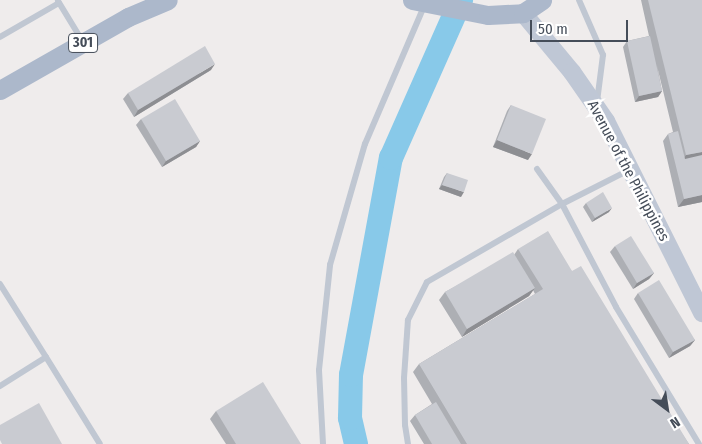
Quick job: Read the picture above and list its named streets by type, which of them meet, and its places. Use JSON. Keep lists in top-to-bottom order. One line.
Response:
{"streets":{"main road":["301","Avenue of the Philippines"]},"scale_bar":"50 m","north":"bottom right"}
